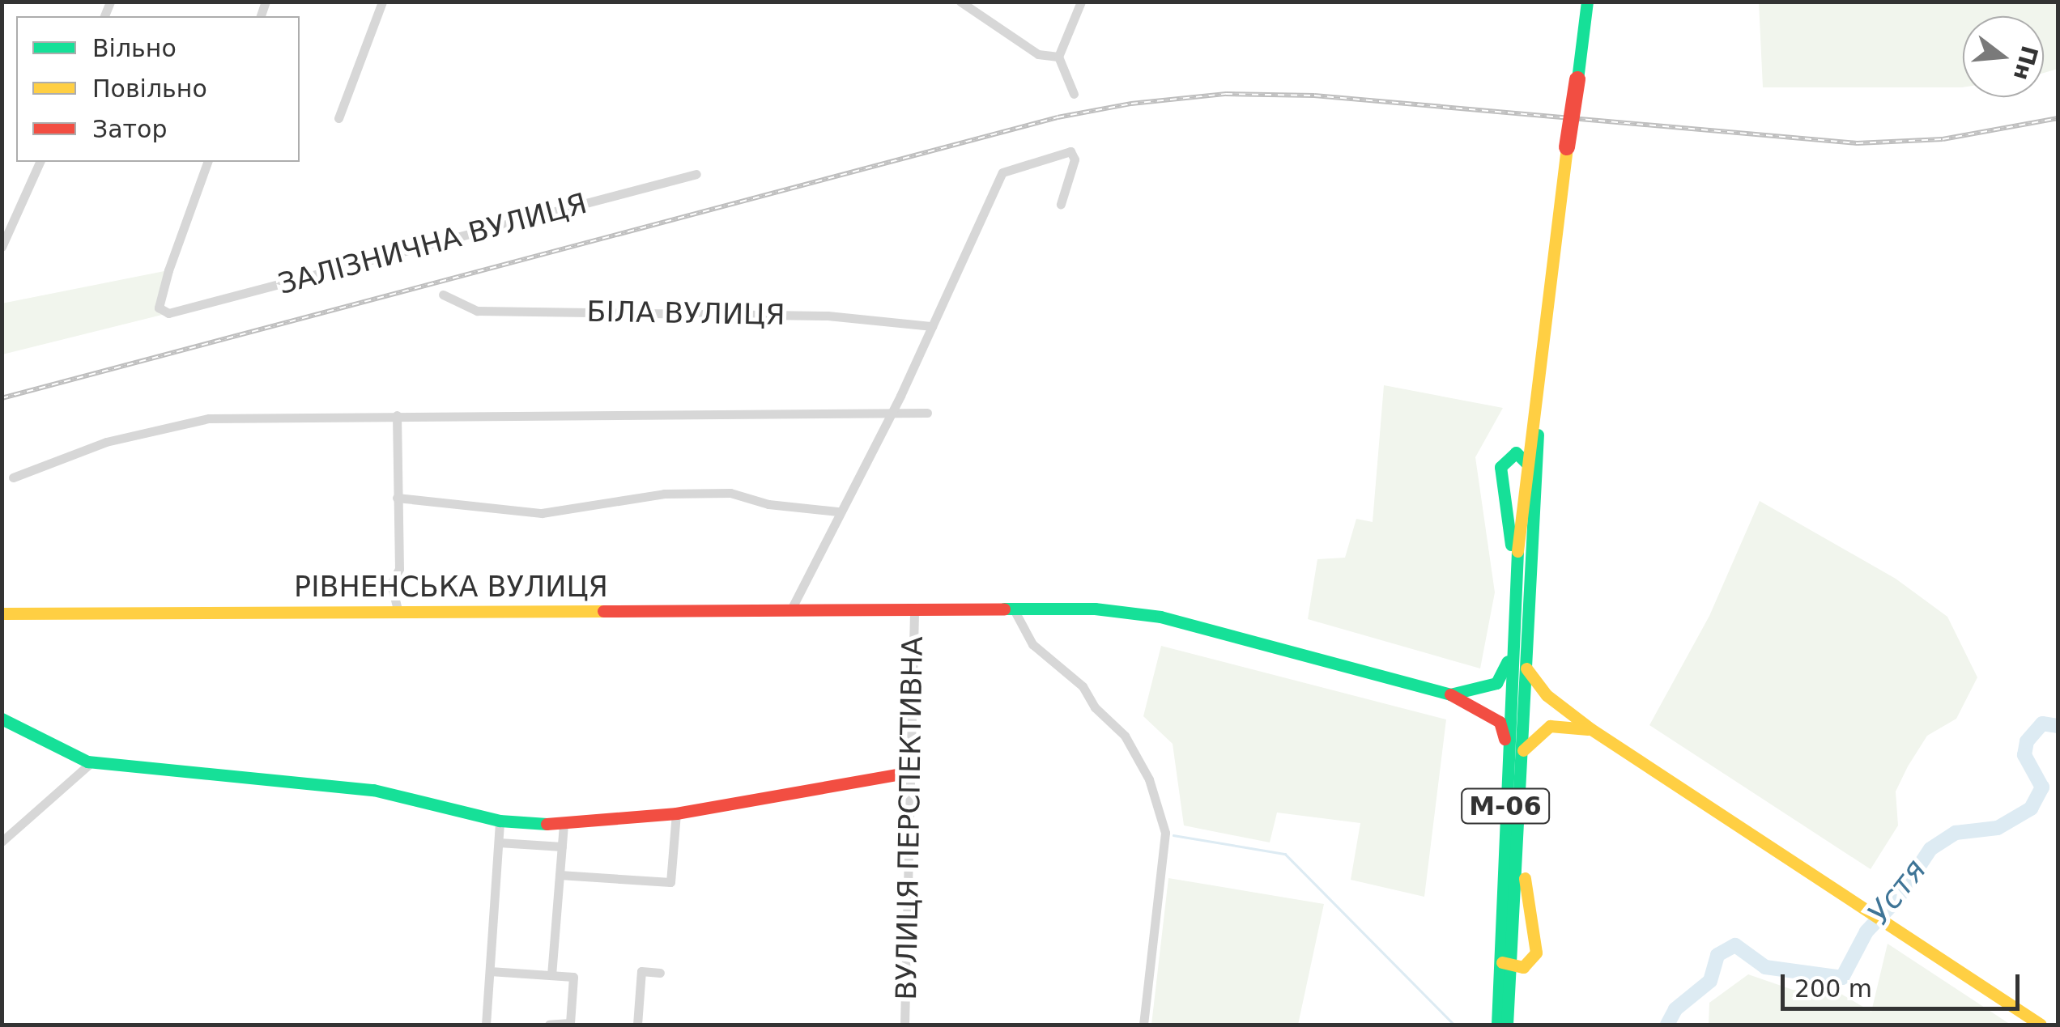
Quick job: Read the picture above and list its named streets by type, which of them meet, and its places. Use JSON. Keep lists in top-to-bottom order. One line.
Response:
{"streets":{"main road":["РІВНЕНСЬКА ВУЛИЦЯ","М-06"],"street":["ЗАЛІЗНИЧНА ВУЛИЦЯ","БІЛА ВУЛИЦЯ","ВУЛИЦЯ ПЕРСПЕКТИВНА"]},"crossings":[["РІВНЕНСЬКА ВУЛИЦЯ","ВУЛИЦЯ ПЕРСПЕКТИВНА"]],"water":["Устя"],"legend":["Вільно","Повільно","Затор"],"scale_bar":"200 m","north":"right"}
